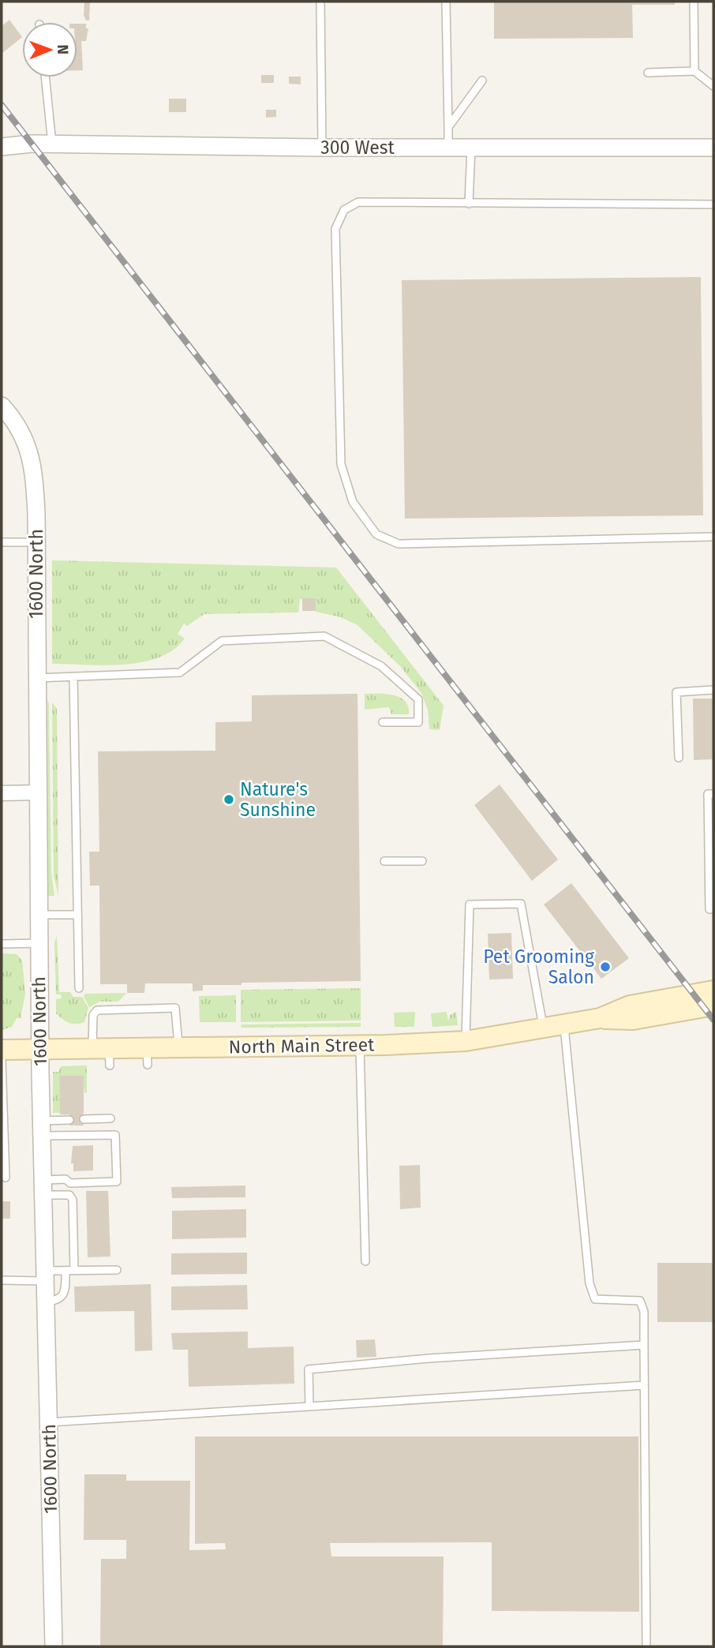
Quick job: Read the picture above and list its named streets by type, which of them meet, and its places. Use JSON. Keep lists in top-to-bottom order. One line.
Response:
{"streets":{"main road":["North Main Street"],"street":["300 West","1600 North"]},"crossings":[["1600 North","North Main Street"]],"places":["Nature's Sunshine","Pet Grooming Salon"],"north":"right"}
